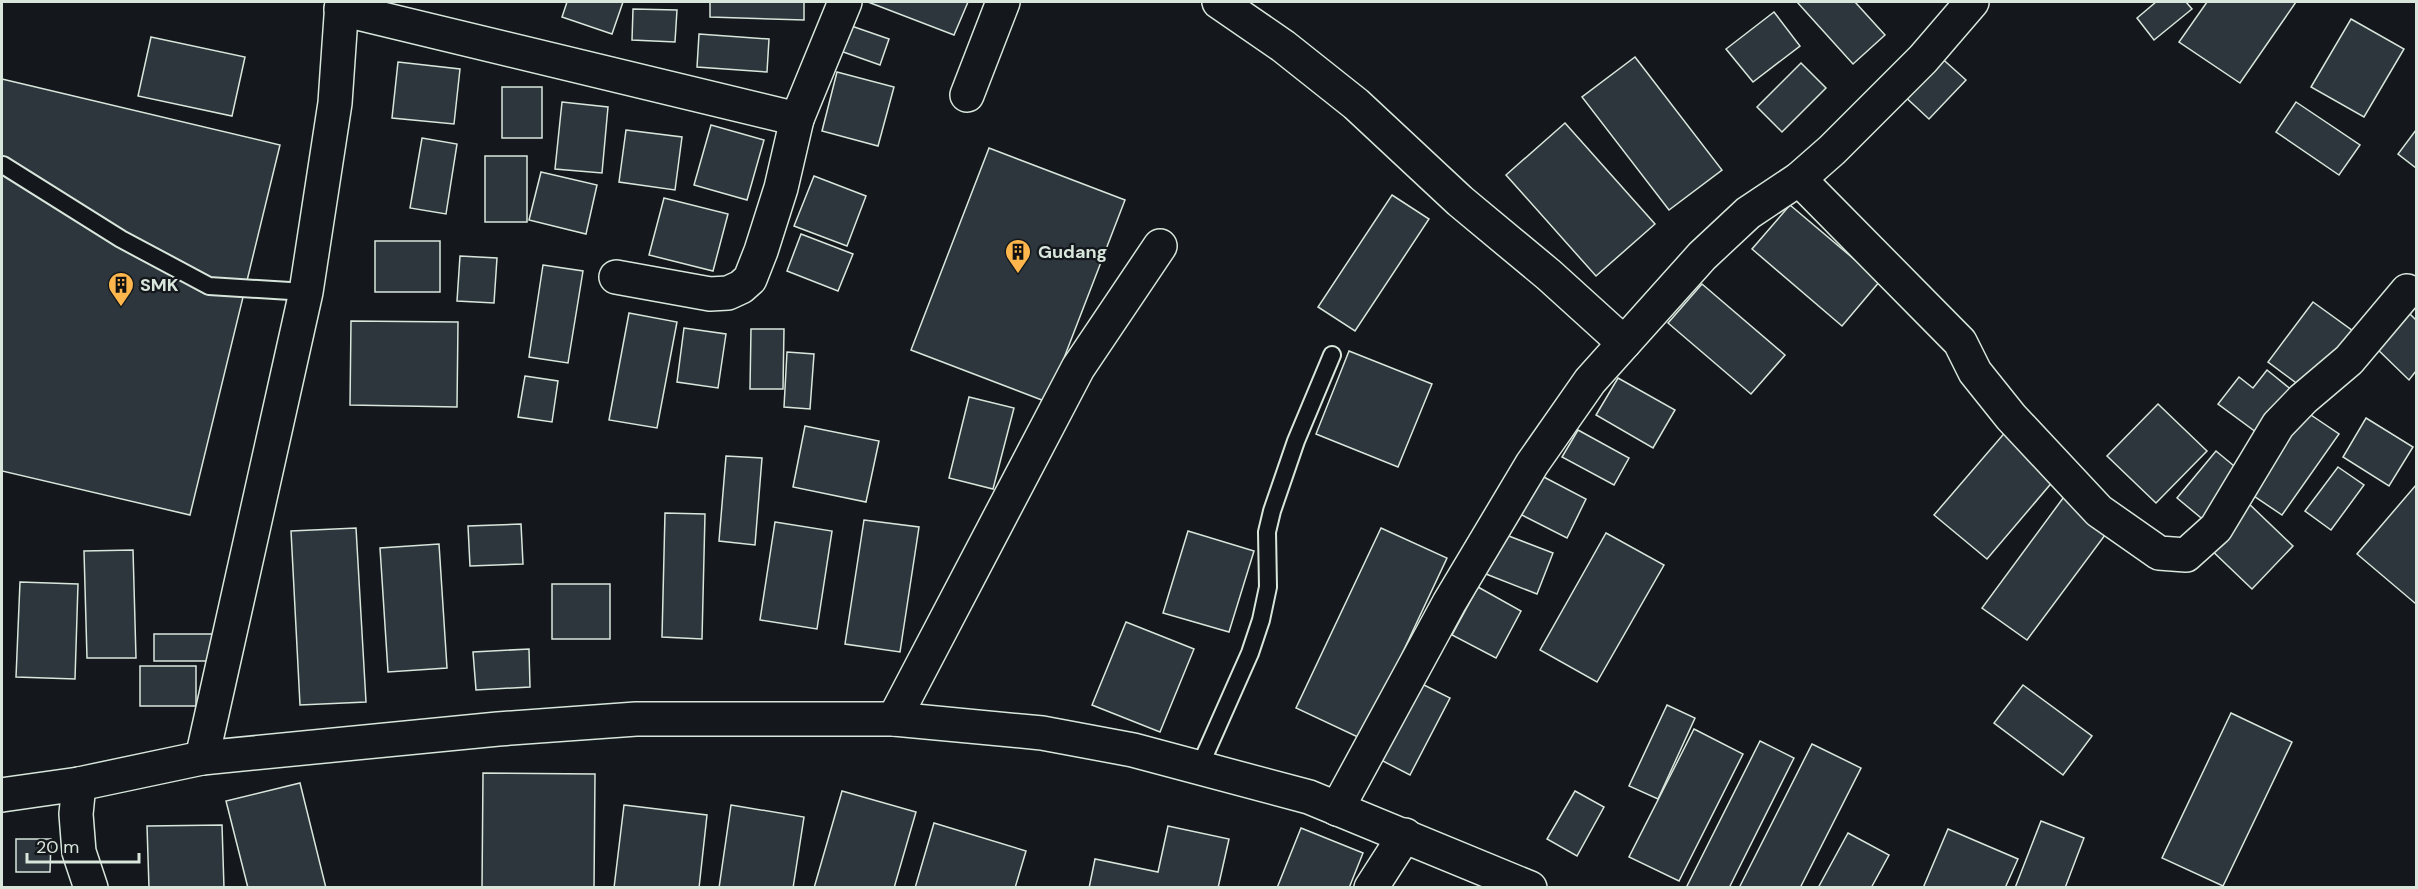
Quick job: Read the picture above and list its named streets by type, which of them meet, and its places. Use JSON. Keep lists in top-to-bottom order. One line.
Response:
{"places":{"building":["Gudang","SMK"]},"scale_bar":"20 m"}
